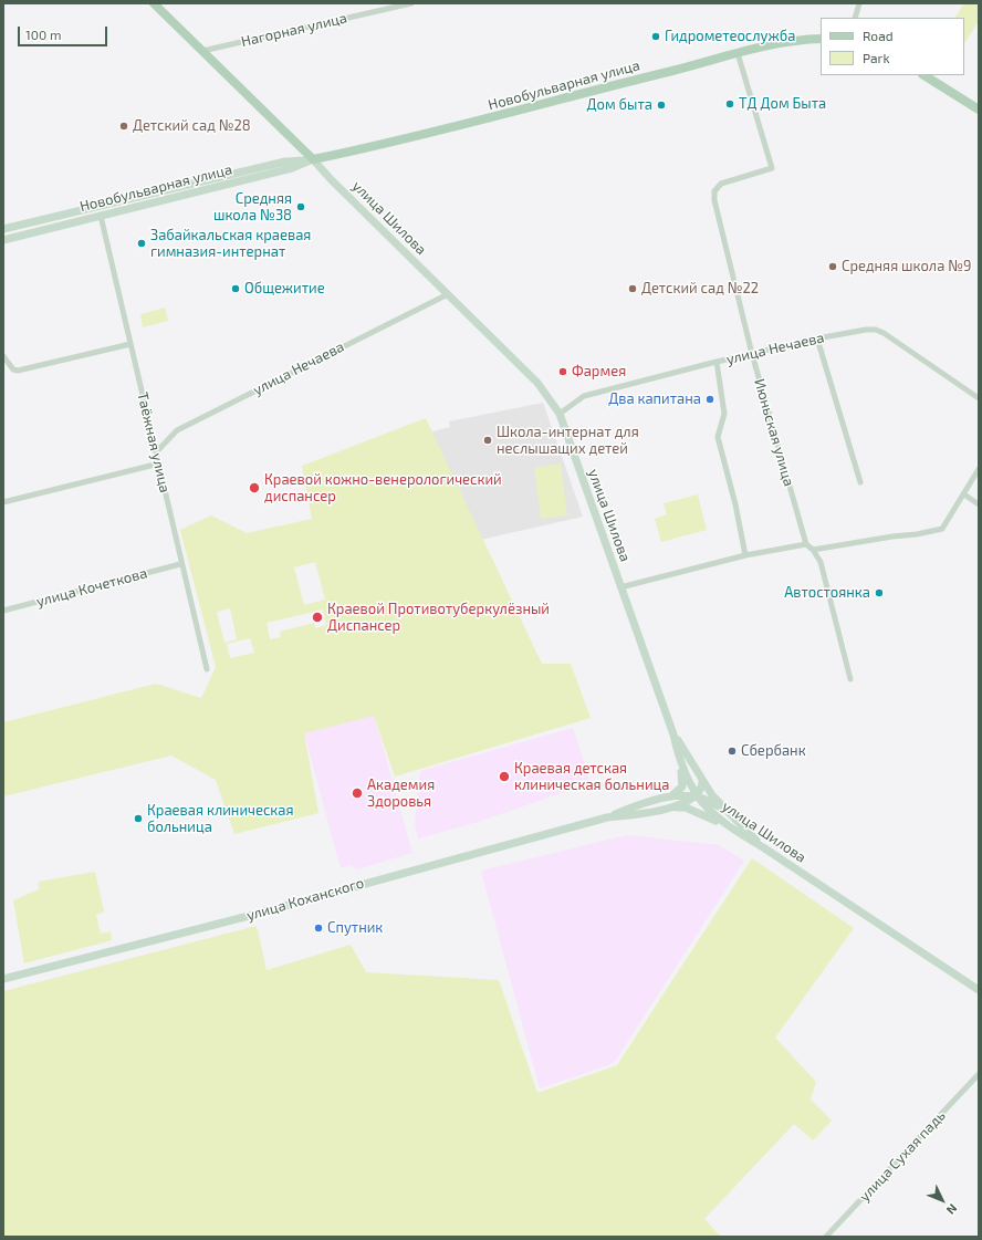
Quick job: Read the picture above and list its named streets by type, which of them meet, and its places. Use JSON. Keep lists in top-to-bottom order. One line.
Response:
{"streets":{"main road":["Новобульварная улица","улица Шилова","улица Коханского"],"street":["Нагорная улица","улица Нечаева","Июньская улица","Таёжная улица","улица Кочеткова","улица Сухая падь"]},"crossings":[["Нагорная улица","улица Шилова"],["Новобульварная улица","улица Шилова"],["Новобульварная улица","Июньская улица"],["Новобульварная улица","Таёжная улица"],["улица Шилова","улица Нечаева"],["улица Нечаева","Июньская улица"],["улица Нечаева","Таёжная улица"],["Таёжная улица","улица Кочеткова"]],"places":["Гидрометеослужба","ТД Дом Быта","Дом быта","Детский сад №28","Средняя школа №38","Забайкальская краевая гимназия-интернат","Средняя школа №9","Общежитие","Детский сад №22","Фармея","Два капитана","Школа-интернат для неслышащих детей","Краевой кожно-венерологический диспансер","Автостоянка","Краевой Противотуберкулёзный Диспансер","Сбербанк","Краевая детская клиническая больница","Академия Здоровья","Краевая клиническая больница","Спутник"],"legend":["Road","Park"],"scale_bar":"100 m","north":"bottom right"}
